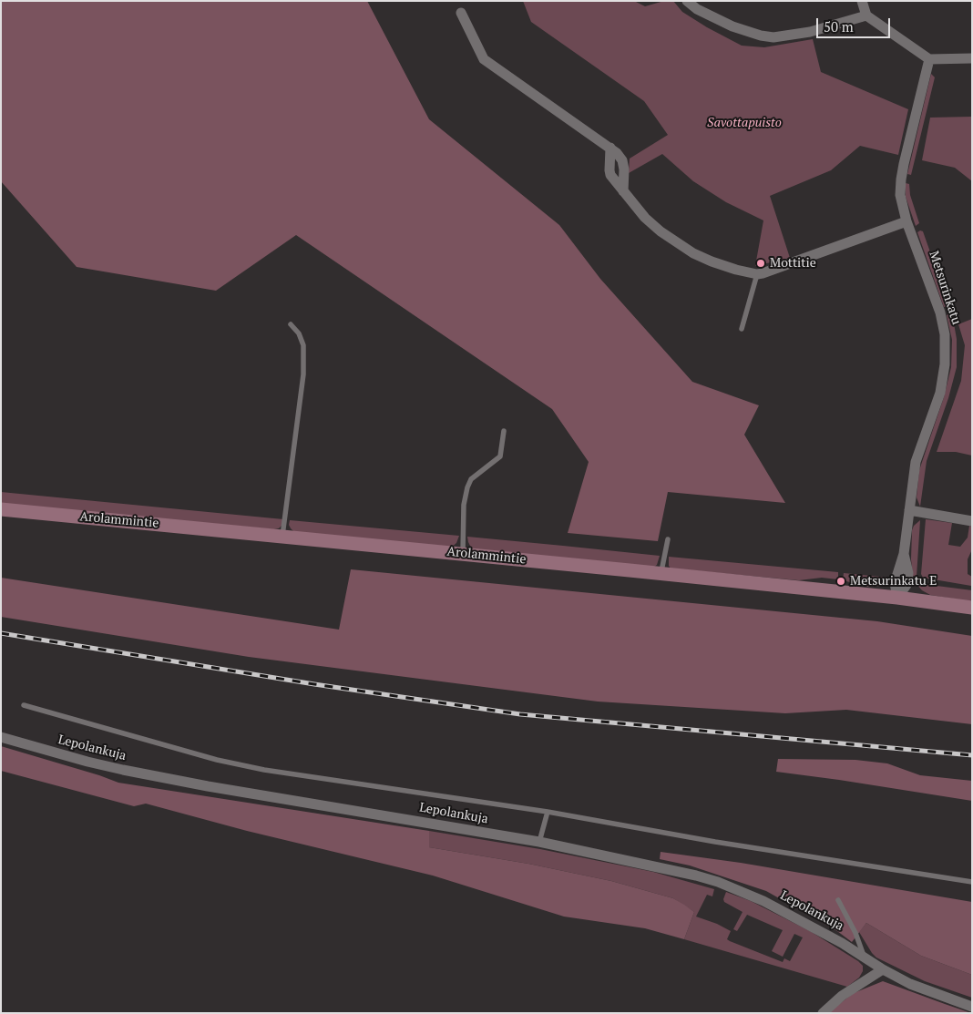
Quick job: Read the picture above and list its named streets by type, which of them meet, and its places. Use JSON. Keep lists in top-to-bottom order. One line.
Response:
{"streets":{"street":["Metsurinkatu","Arolammintie","Lepolankuja"]},"crossings":[["Metsurinkatu","Arolammintie"]],"parks":["Savottapuisto"],"places":["Mottitie","Metsurinkatu E"],"scale_bar":"50 m"}
